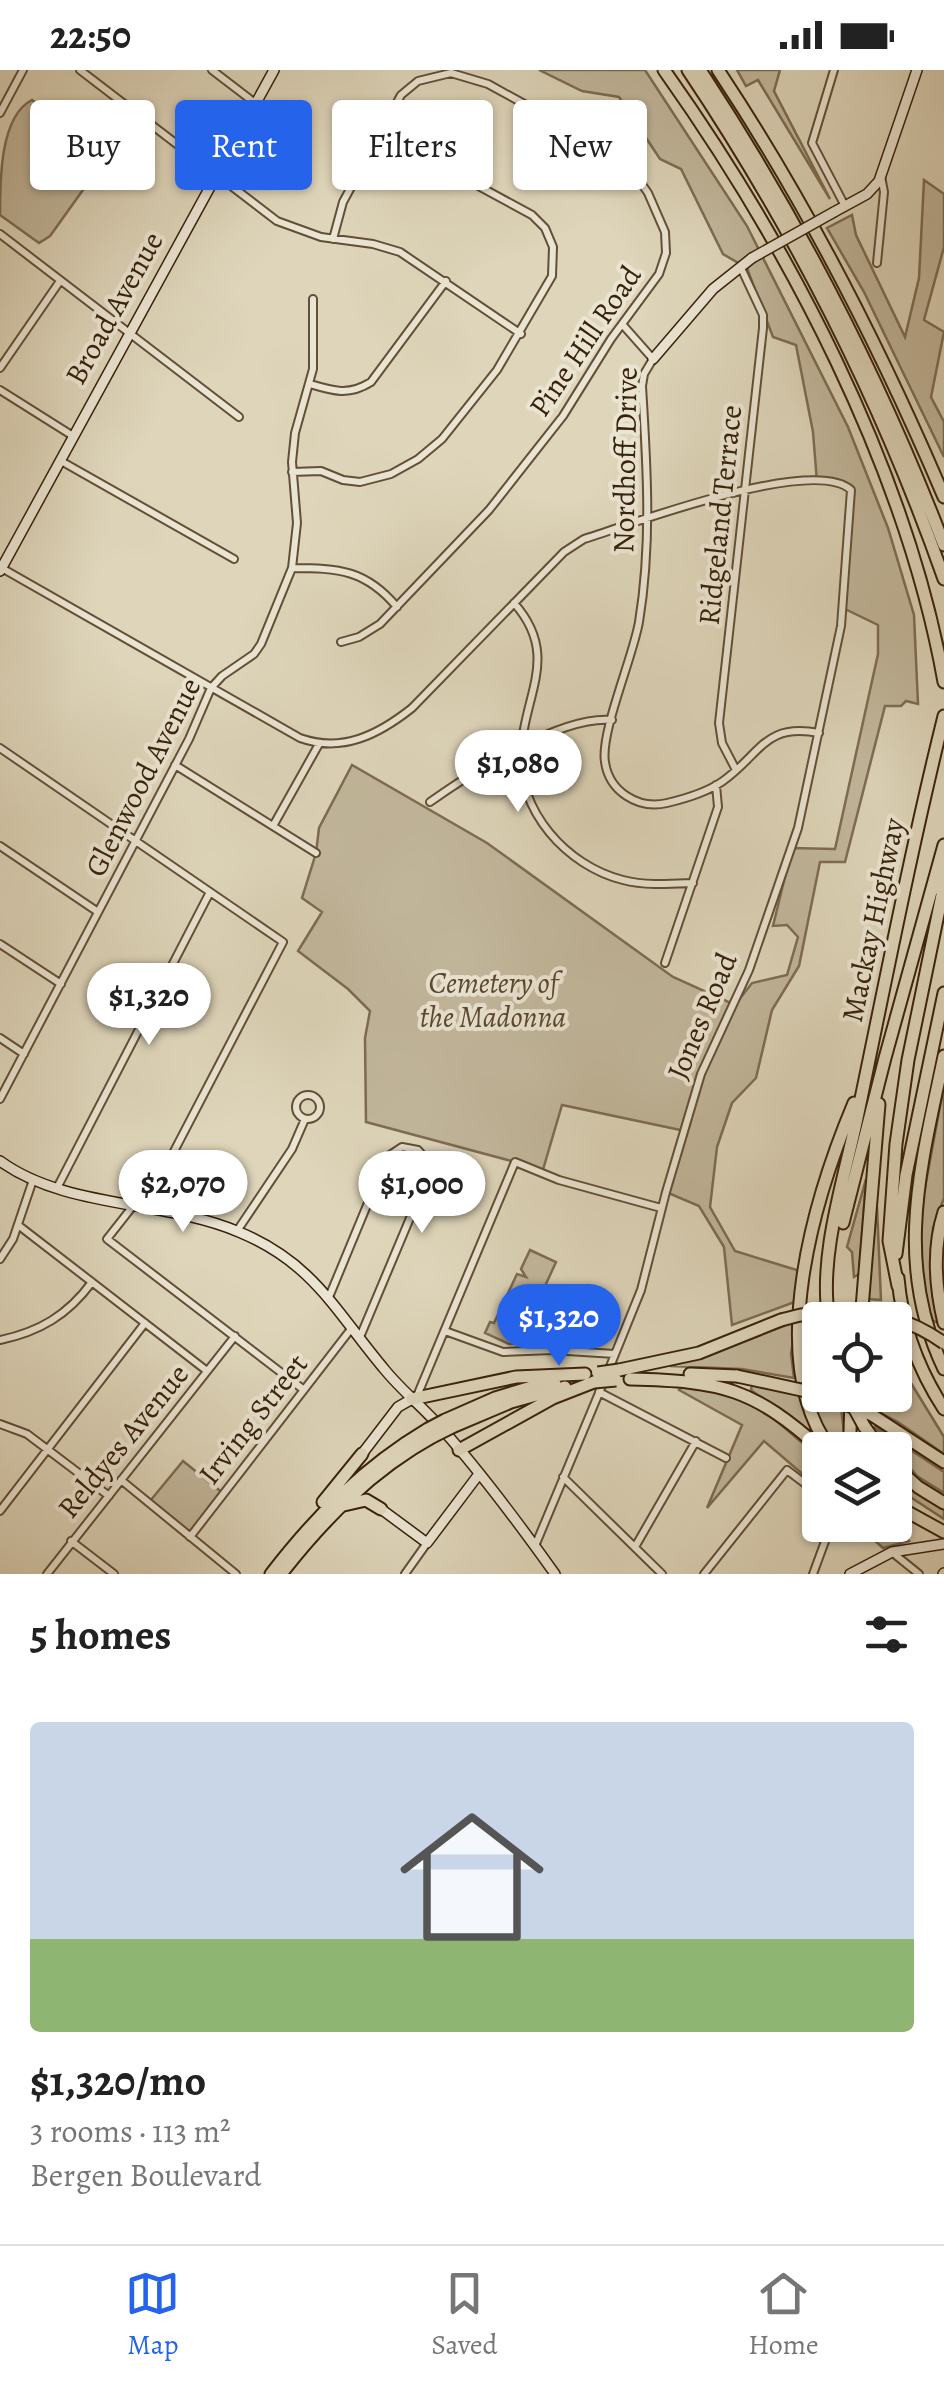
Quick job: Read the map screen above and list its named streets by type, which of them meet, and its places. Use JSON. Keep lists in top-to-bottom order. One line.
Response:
{"streets":{"highway":["Mackay Highway"],"main road":["Broad Avenue"],"street":["Pine Hill Road","Nordhoff Drive","Ridgeland Terrace","Glenwood Avenue","Jones Road","Irving Street","Reldyes Avenue"]},"crossings":[["Pine Hill Road","Nordhoff Drive"],["Nordhoff Drive","Ridgeland Terrace"],["Nordhoff Drive","Jones Road"],["Ridgeland Terrace","Jones Road"]],"parks":["Cemetery of the Madonna"],"page":{"status":"22:50","chip":["Buy","Rent","Filters","New"],"price":["$1,080","$1,320","$2,070","$1,000","$1,320"],"heading":"5 homes","list":[{"name":"$1,320/mo","note":"3 rooms · 113 m² · Bergen Boulevard"}],"tabs":["Map","Saved","Home"]}}
